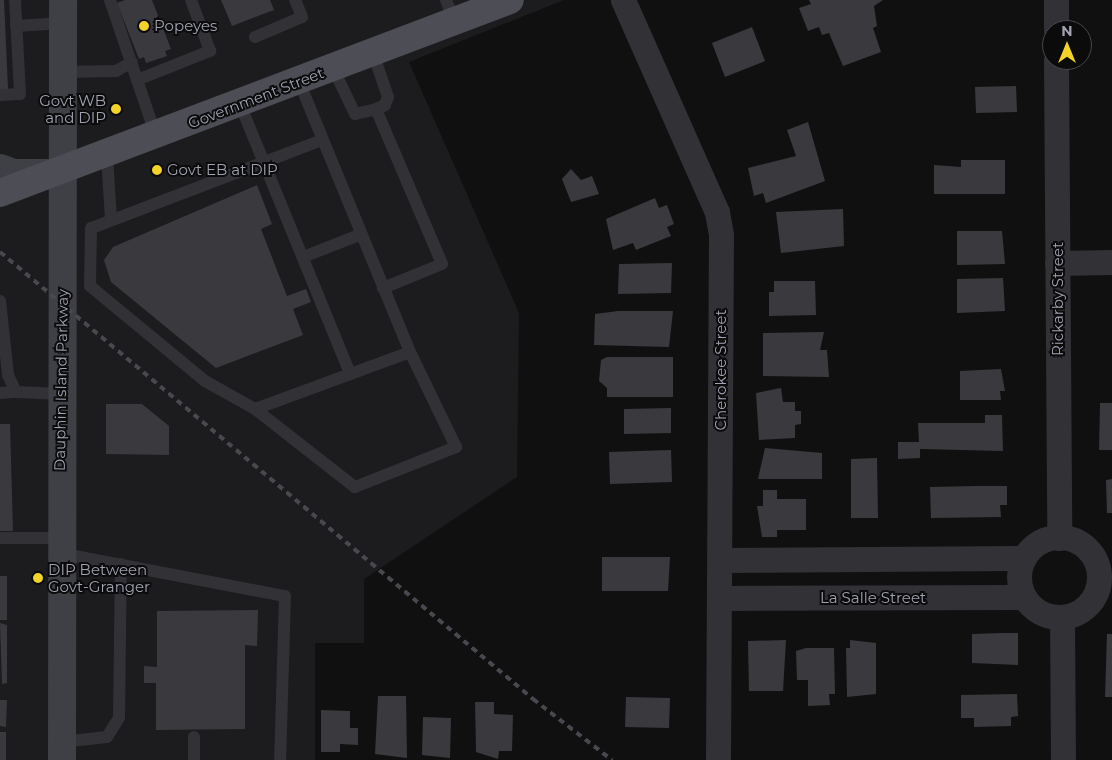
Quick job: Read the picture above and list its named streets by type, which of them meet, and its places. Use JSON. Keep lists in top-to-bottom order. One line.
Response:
{"streets":{"main road":["Government Street","Dauphin Island Parkway"],"street":["Rickarby Street","Cherokee Street","La Salle Street"]},"crossings":[["Government Street","Dauphin Island Parkway"],["Rickarby Street","La Salle Street"],["Cherokee Street","La Salle Street"]],"places":["Popeyes","Govt WB and DIP","Govt EB at DIP","DIP Between Govt-Granger"],"north":"top"}
